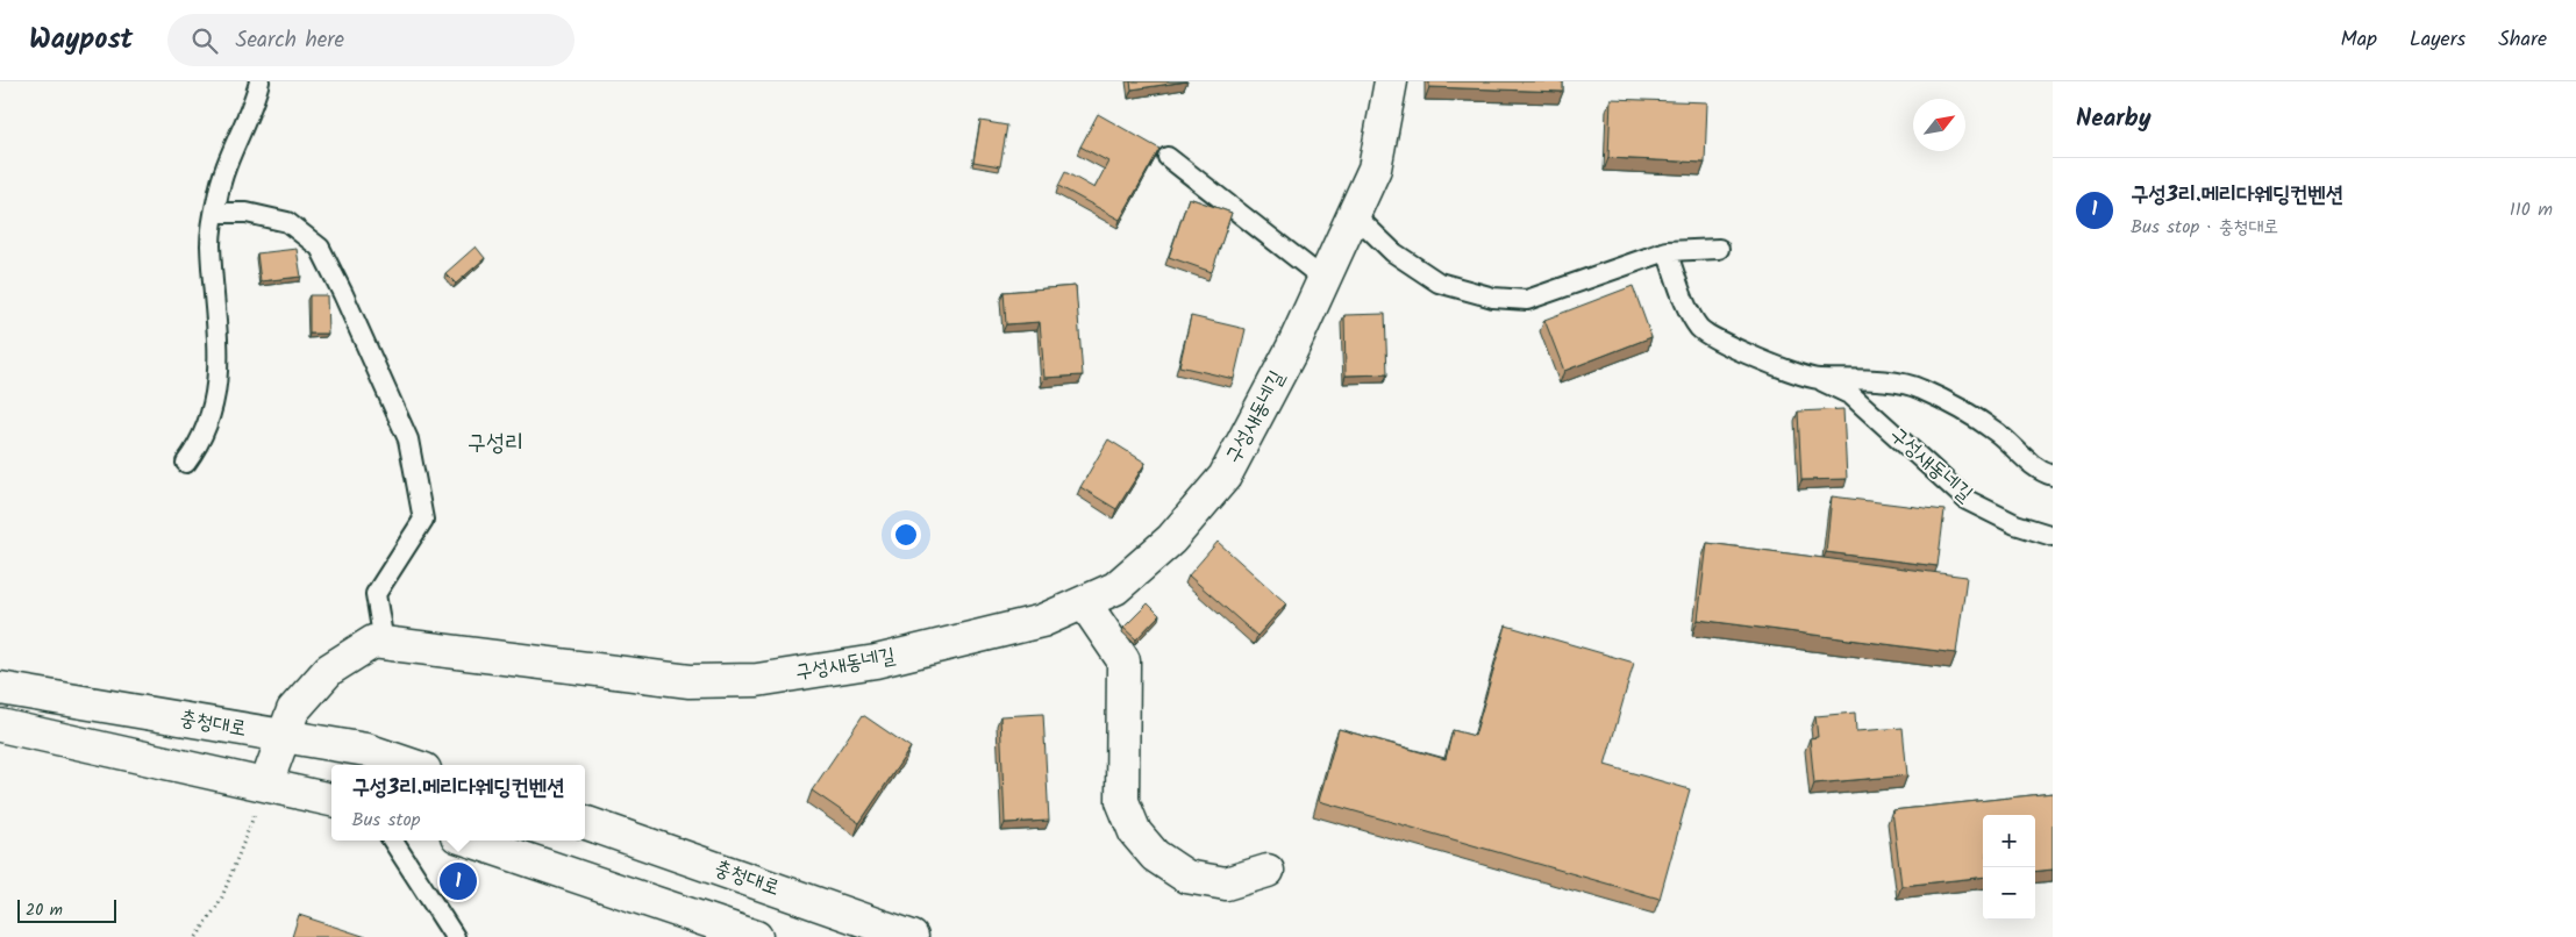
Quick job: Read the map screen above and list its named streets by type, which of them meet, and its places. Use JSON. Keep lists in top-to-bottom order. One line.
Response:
{"streets":{"street":["구성새동네길","충청대로"]},"crossings":[["구성새동네길","충청대로"]],"districts":["구성리"],"scale_bar":"20 m","north":"top right","page":{"header":"Waypost","search":"Search here","nav":["Map","Layers","Share"],"heading":"Nearby","list":[{"mark":"1","name":"구성3리.메리다웨딩컨벤션","note":"Bus stop · 충청대로","value":"110 m"}],"popup":["구성3리.메리다웨딩컨벤션","Bus stop"],"map_buttons":["+","−"],"pins":"1","scale":"20 m"}}
